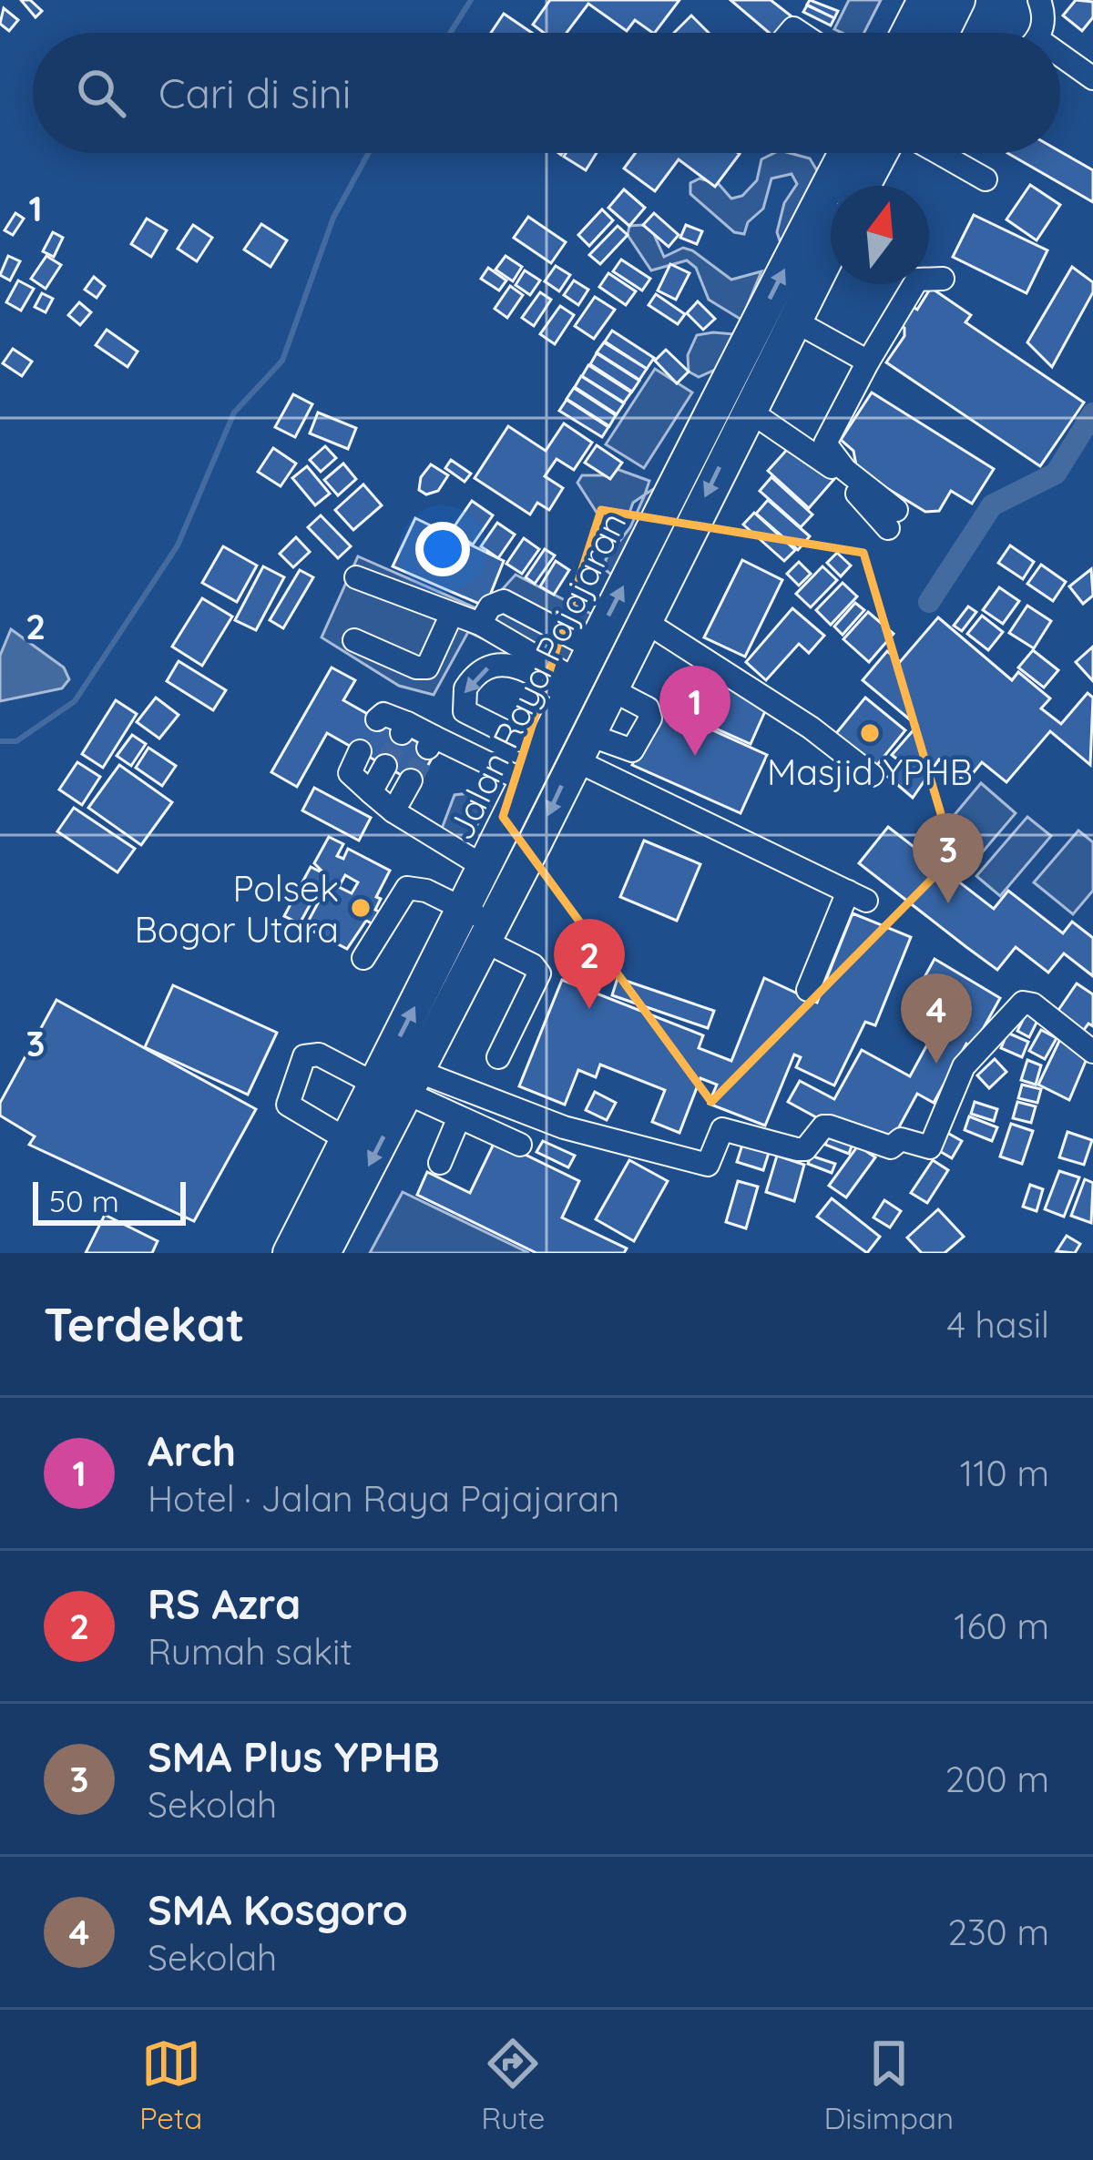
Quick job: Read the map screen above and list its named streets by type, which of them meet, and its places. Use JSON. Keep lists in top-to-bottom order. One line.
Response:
{"streets":{"highway":["Jalan Raya Pajajaran"]},"places":["Masjid YPHB","Polsek Bogor Utara"],"scale_bar":"50 m","north":"top","page":{"search":"Cari di sini","pins":["1","3","2","4"],"scale":"50 m","heading":["Terdekat","4 hasil"],"list":[{"mark":"1","name":"Arch","note":"Hotel · Jalan Raya Pajajaran","value":"110 m"},{"mark":"2","name":"RS Azra","note":"Rumah sakit","value":"160 m"},{"mark":"3","name":"SMA Plus YPHB","note":"Sekolah","value":"200 m"},{"mark":"4","name":"SMA Kosgoro","note":"Sekolah","value":"230 m"}],"nav":["Peta","Rute","Disimpan"]},"grid":{"rows":["1","2","3"]}}
